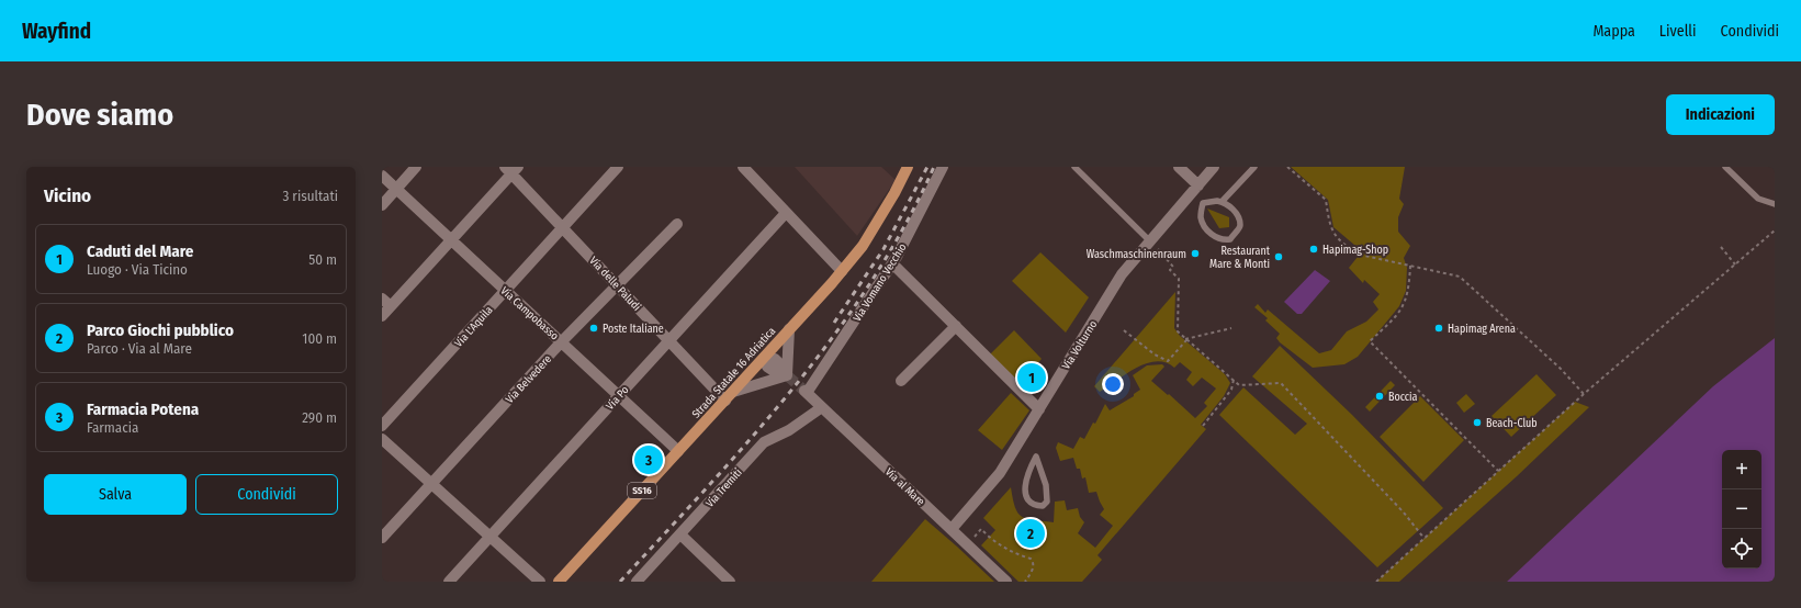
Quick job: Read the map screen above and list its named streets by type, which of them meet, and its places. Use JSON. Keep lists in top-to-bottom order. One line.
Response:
{"streets":{"main road":["Strada Statale 16 Adriatica","SS16"],"street":["Via Vomano Vecchio","Via delle Paludi","Via Campobasso","Via L'Aquila","Via Volturno","Via Belvedere","Via Po","Via al Mare","Via Tremiti"]},"crossings":[["Via Vomano Vecchio","Via al Mare"],["Via delle Paludi","Via L'Aquila"],["Via delle Paludi","Strada Statale 16 Adriatica"],["Via delle Paludi","Via Belvedere"],["Via delle Paludi","Via Po"],["Via Campobasso","Via L'Aquila"],["Via Campobasso","Strada Statale 16 Adriatica"],["Via Campobasso","Via Belvedere"],["Via Campobasso","Via Po"],["Via Volturno","Via al Mare"],["Via al Mare","Via Tremiti"]],"places":["Hapimag-Shop","Waschmaschinenraum","Restaurant Mare & Monti","Poste Italiane","Hapimag Arena","Boccia","Beach-Club"],"page":{"header":"Wayfind","nav":["Mappa","Livelli","Condividi"],"buttons":["Indicazioni",["Salva","Condividi"]],"title":"Dove siamo","heading":["Vicino","3 risultati"],"list":[{"mark":"1","name":"Caduti del Mare","note":"Luogo · Via Ticino","value":"50 m"},{"mark":"2","name":"Parco Giochi pubblico","note":"Parco · Via al Mare","value":"100 m"},{"mark":"3","name":"Farmacia Potena","note":"Farmacia","value":"290 m"}],"pins":["1","3","2"],"map_buttons":["+","−"]}}
